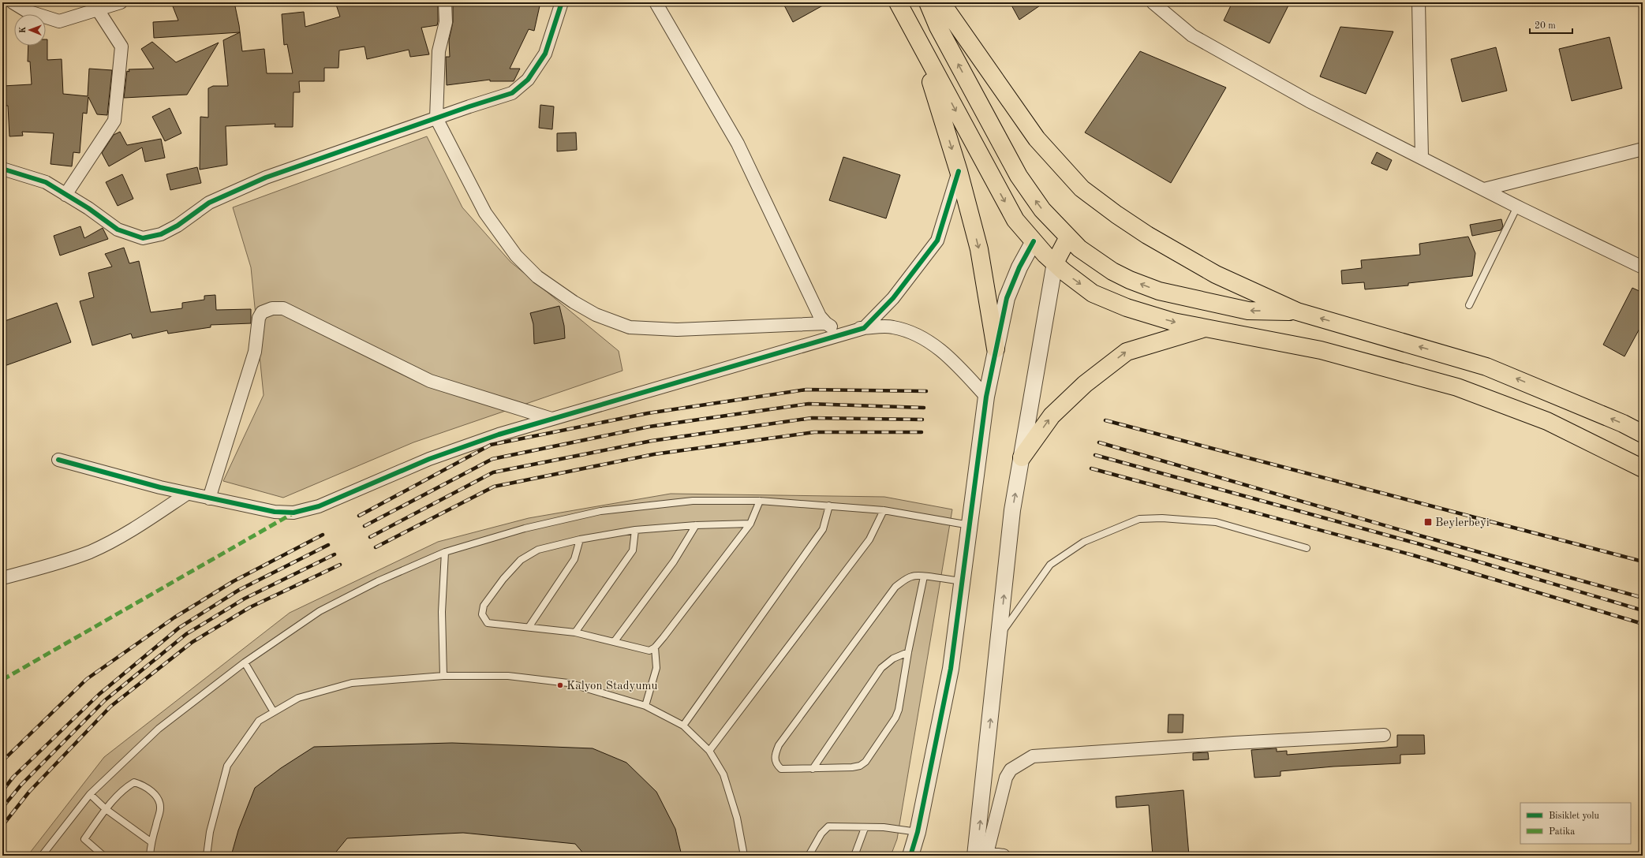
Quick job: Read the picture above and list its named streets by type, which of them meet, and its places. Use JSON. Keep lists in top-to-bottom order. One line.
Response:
{"places":{"transit":["Beylerbeyi"],"other":["Kalyon Stadyumu"]},"legend":["Bisiklet yolu","Patika"],"scale_bar":"20 m","north":"left"}
